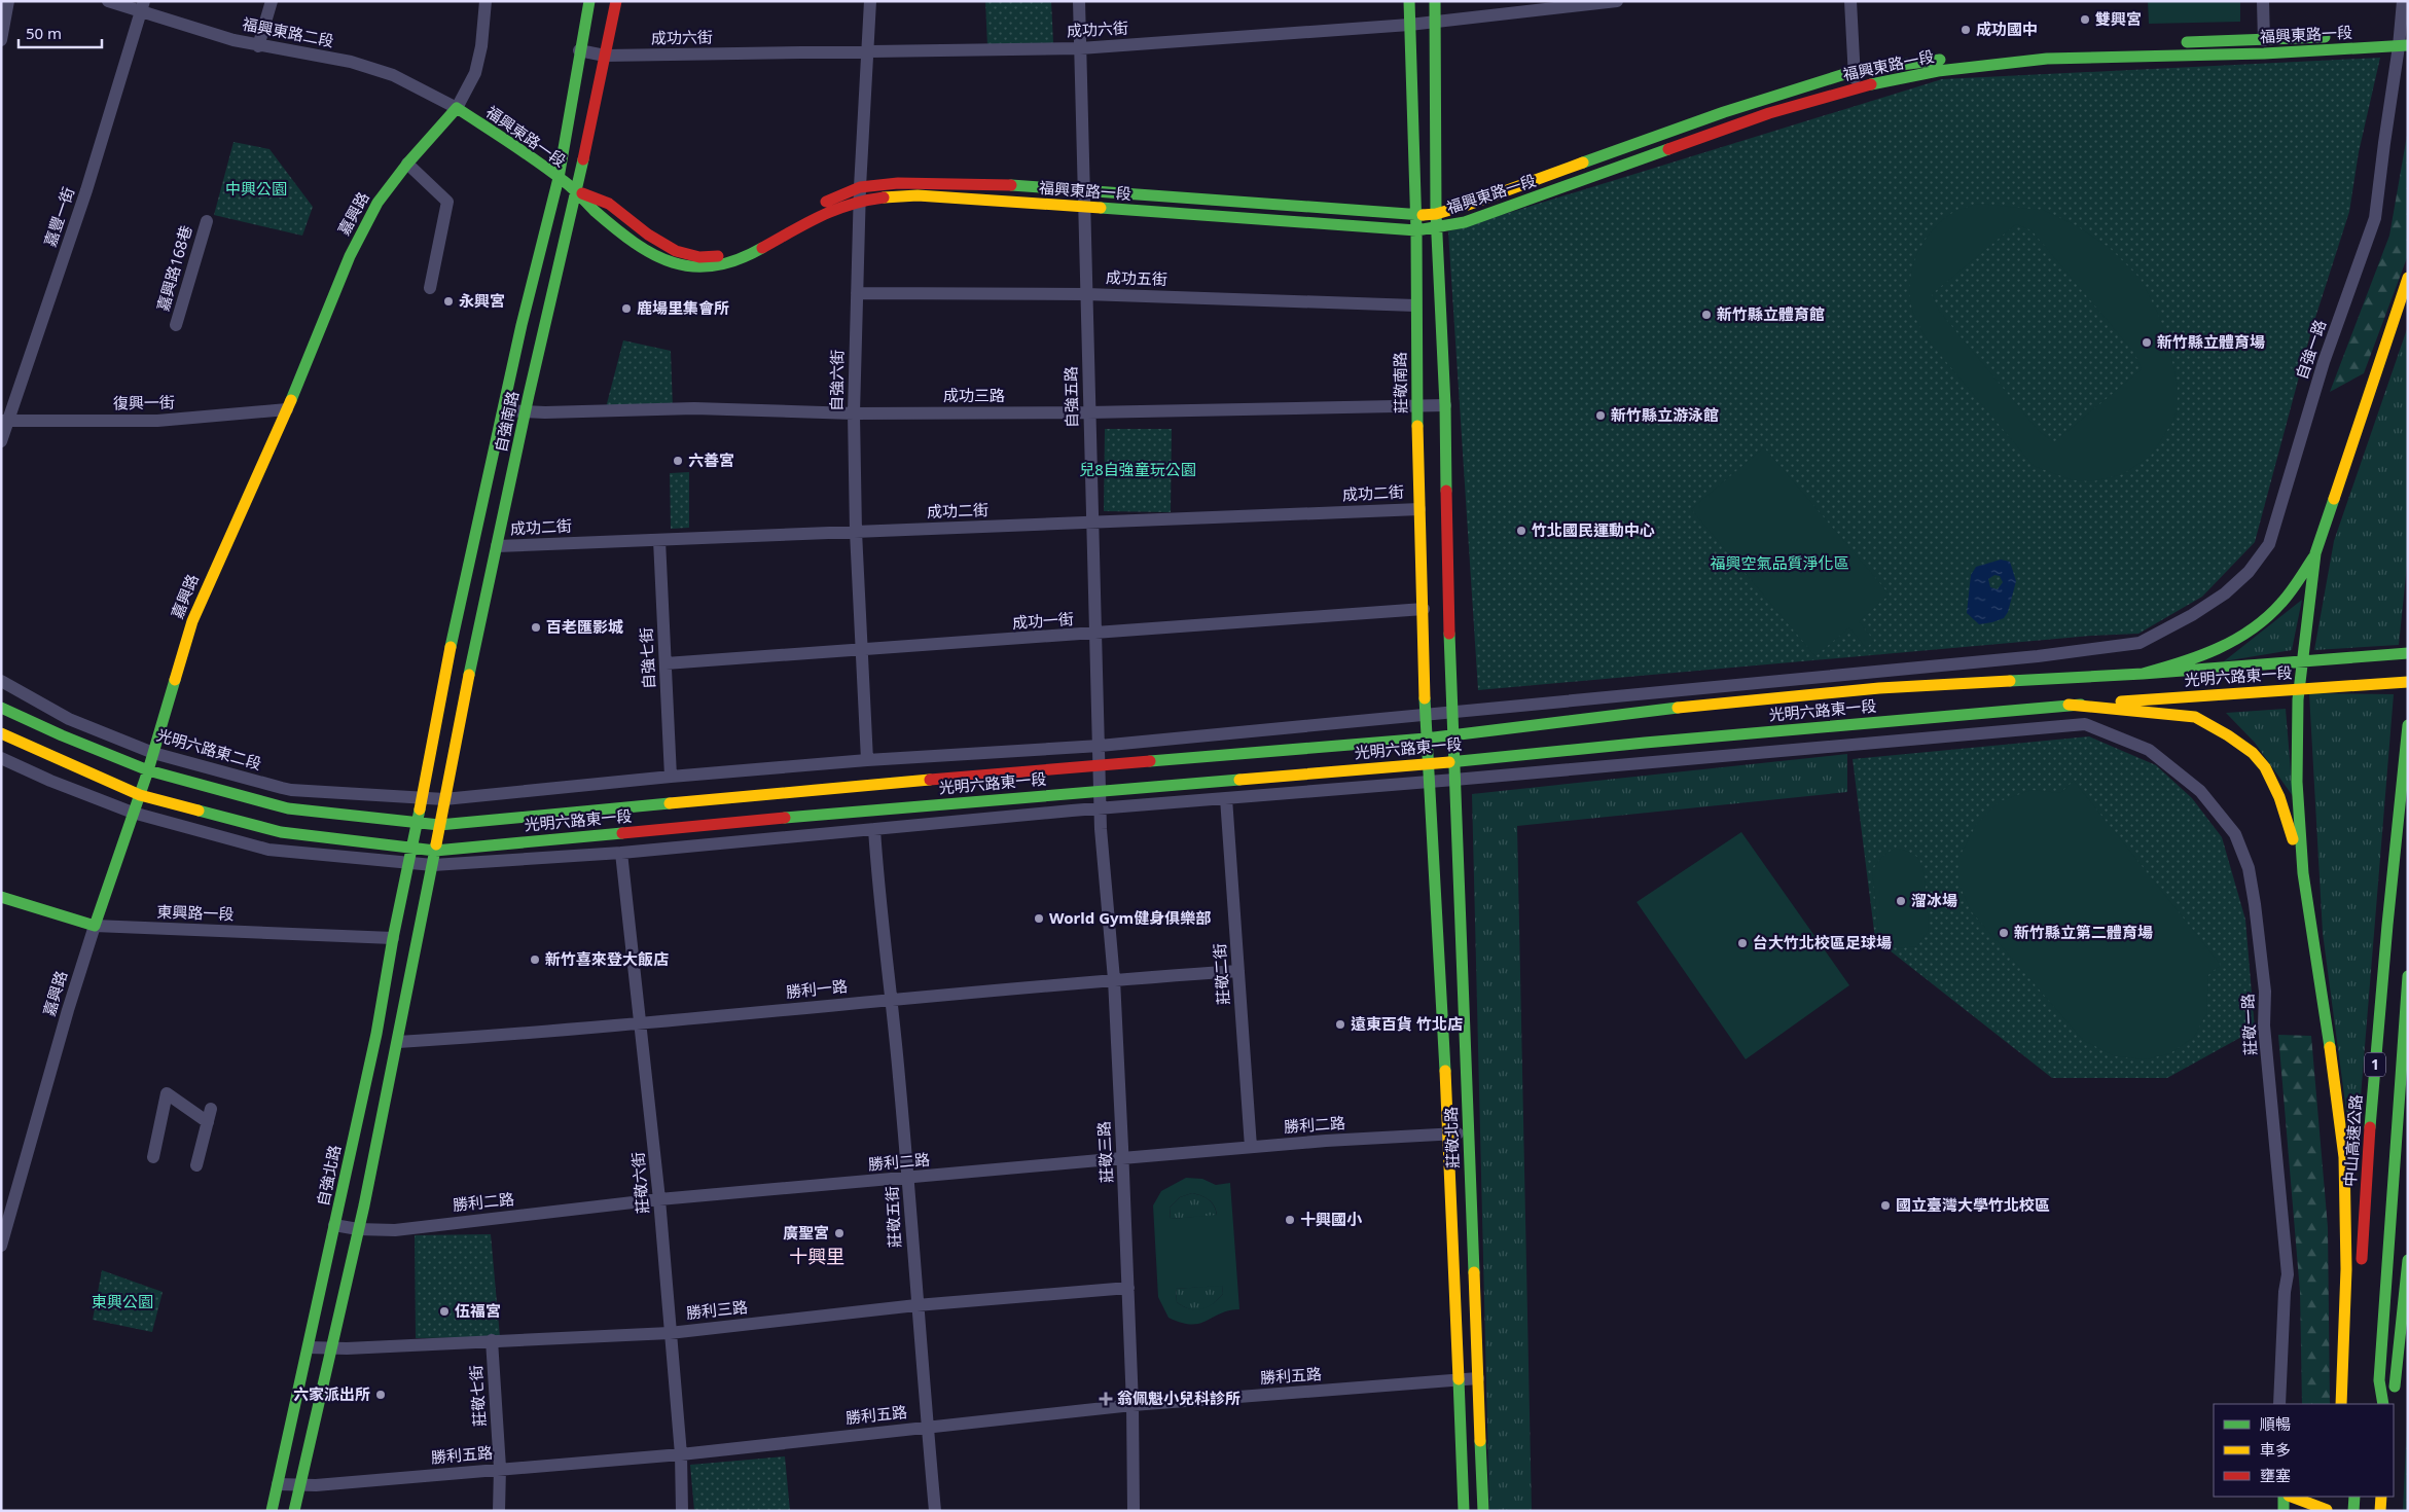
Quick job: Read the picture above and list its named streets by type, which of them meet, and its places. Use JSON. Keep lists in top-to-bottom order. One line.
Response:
{"streets":{"main road":["福興東路一段","嘉興路","莊敬南路","自強南路","光明六路東一段","東興路一段","1","莊敬北路","中山高速公路","自強北路"],"street":["成功六街","福興東路二段","嘉豐一街","嘉興路168巷","成功五街","自強一路","自強六街","成功三路","自強五路","復興一街","成功二街","成功一街","自強七街","光明六路東二段","莊敬二街","勝利一路","莊敬一路","勝利二路","莊敬三路","莊敬六街","莊敬五街","勝利三路","勝利五路","莊敬七街"]},"crossings":[["成功六街","自強六街"],["成功六街","莊敬南路"],["成功六街","自強五路"],["成功六街","自強南路"],["福興東路二段","福興東路一段"],["福興東路二段","嘉興路"],["福興東路二段","嘉豐一街"],["福興東路一段","嘉興路"],["福興東路一段","自強一路"],["福興東路一段","自強六街"],["福興東路一段","莊敬南路"],["福興東路一段","自強五路"],["福興東路一段","自強南路"],["嘉興路","復興一街"],["嘉興路","光明六路東二段"],["嘉興路","東興路一段"],["嘉豐一街","復興一街"],["成功五街","自強六街"],["成功五街","莊敬南路"],["成功五街","自強五路"],["自強一路","光明六路東一段"],["自強六街","成功三路"],["自強六街","成功二街"],["自強六街","成功一街"],["自強六街","光明六路東一段"],["莊敬南路","成功三路"],["莊敬南路","成功二街"],["莊敬南路","成功一街"],["莊敬南路","光明六路東一段"],["莊敬南路","莊敬北路"],["成功三路","自強五路"],["成功三路","自強南路"],["自強五路","成功二街"],["自強五路","成功一街"],["自強五路","光明六路東一段"],["自強五路","莊敬三路"],["自強南路","成功二街"],["自強南路","光明六路東一段"],["自強南路","光明六路東二段"],["自強南路","自強北路"],["成功二街","自強七街"],["成功一街","自強七街"],["自強七街","光明六路東一段"],["光明六路東一段","光明六路東二段"],["光明六路東一段","莊敬北路"],["光明六路東一段","莊敬三路"],["光明六路東一段","自強北路"],["東興路一段","自強北路"],["莊敬二街","勝利一路"],["莊敬二街","勝利二路"],["勝利一路","莊敬三路"],["勝利一路","莊敬六街"],["勝利一路","莊敬五街"],["莊敬一路","莊敬北路"],["勝利二路","莊敬北路"],["勝利二路","莊敬三路"],["勝利二路","自強北路"],["勝利二路","莊敬六街"],["勝利二路","莊敬五街"],["莊敬北路","勝利五路"],["莊敬三路","勝利三路"],["莊敬三路","勝利五路"],["自強北路","勝利三路"],["自強北路","勝利五路"],["莊敬六街","勝利三路"],["莊敬六街","勝利五路"],["莊敬五街","勝利三路"],["莊敬五街","勝利五路"],["勝利三路","莊敬七街"],["勝利五路","莊敬七街"]],"districts":["十興里"],"parks":["中興公園","兒8自強童玩公園","福興空氣品質淨化區","東興公園"],"places":{"other":["雙興宮","成功國中","永興宮","鹿場里集會所","新竹縣立體育館","新竹縣立體育場","新竹縣立游泳館","六善宮","竹北國民運動中心","百老匯影城","溜冰場","World Gym健身俱樂部","新竹縣立第二體育場","台大竹北校區足球場","新竹喜來登大飯店","遠東百貨 竹北店","國立臺灣大學竹北校區","十興國小","廣聖宮","伍福宮","六家派出所"],"health":["翁佩魁小兒科診所"]},"legend":["順暢","車多","壅塞"],"scale_bar":"50 m"}
